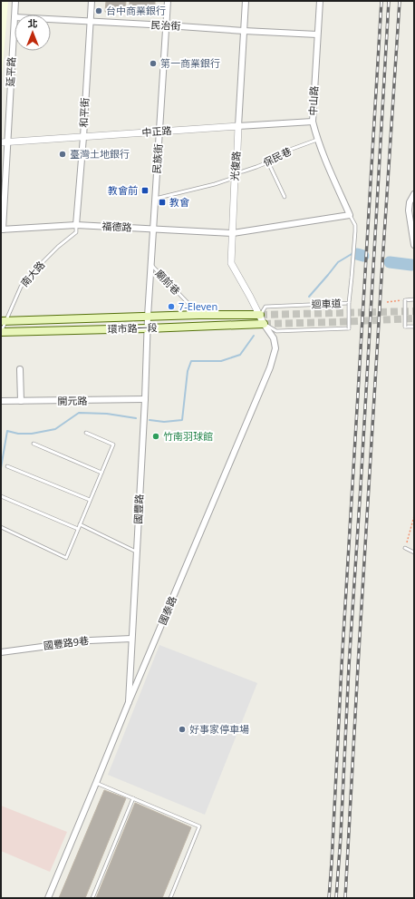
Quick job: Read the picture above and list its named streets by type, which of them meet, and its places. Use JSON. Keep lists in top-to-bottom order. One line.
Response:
{"streets":{"main road":["環市路一段"],"street":["民治街","延平路","中山路","和平街","中正路","民族街","光復路","福德路","開元路","國豐路","國泰路","國豐路9巷"],"lane":["保民巷","南大路","廟前巷","迴車道"]},"crossings":[["民治街","中山路"],["民治街","和平街"],["民治街","民族街"],["民治街","光復路"],["延平路","中正路"],["延平路","福德路"],["中山路","中正路"],["中山路","保民巷"],["中山路","福德路"],["和平街","中正路"],["和平街","福德路"],["和平街","南大路"],["中正路","民族街"],["中正路","光復路"],["保民巷","民族街"],["保民巷","光復路"],["民族街","福德路"],["民族街","廟前巷"],["民族街","環市路一段"],["民族街","國豐路"],["光復路","福德路"],["光復路","迴車道"],["光復路","環市路一段"],["光復路","國泰路"],["福德路","南大路"],["南大路","環市路一段"],["廟前巷","環市路一段"],["迴車道","環市路一段"],["迴車道","國泰路"],["環市路一段","國豐路"],["環市路一段","國泰路"],["開元路","國豐路"],["國豐路","國泰路"],["國豐路","國豐路9巷"]],"places":{"other":["台中商業銀行","第一商業銀行","臺灣土地銀行","7-Eleven","竹南羽球館","好事家停車場"],"transit":["教會前","教會"]},"north":"top"}
